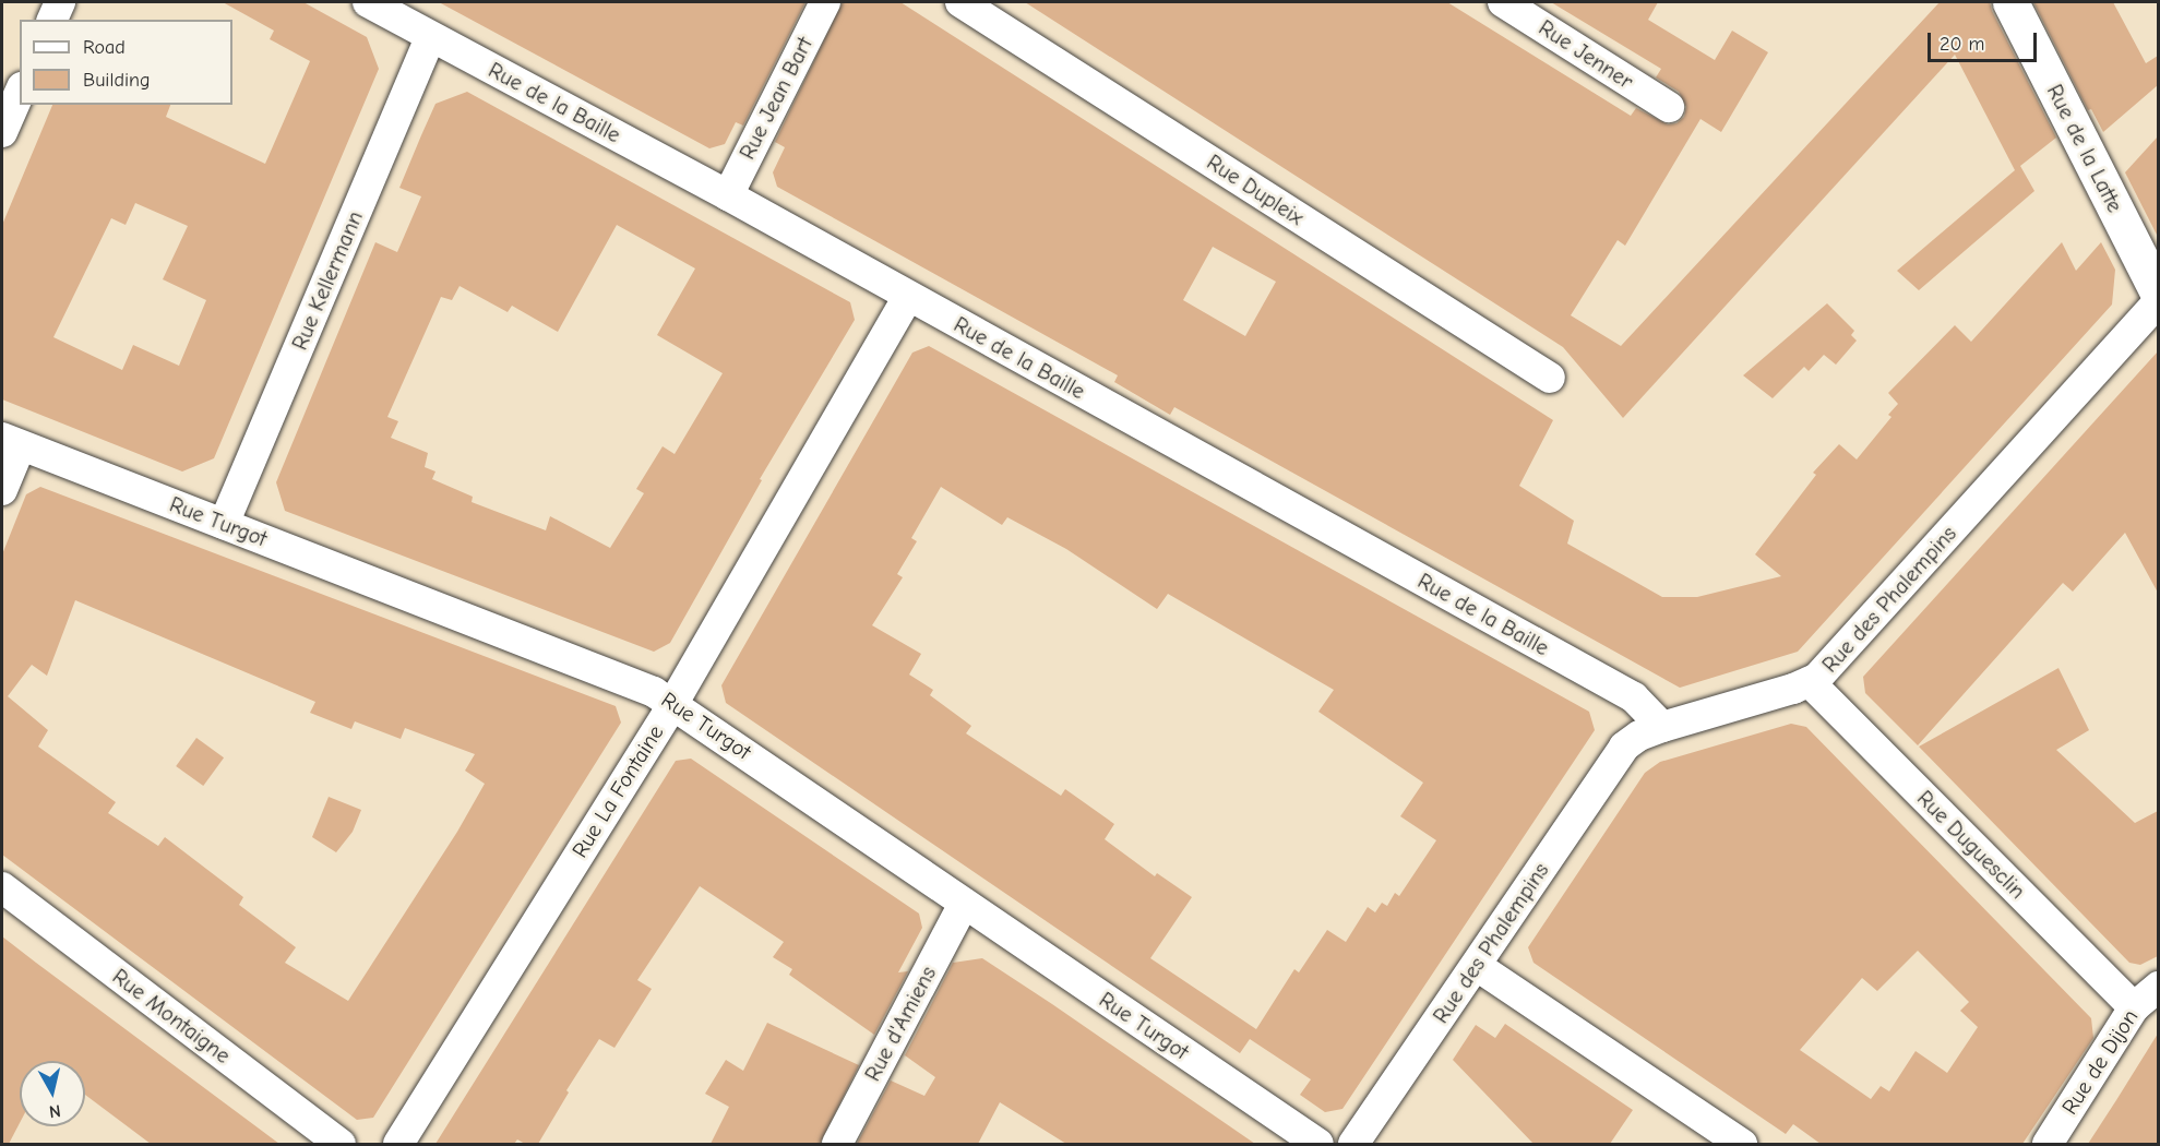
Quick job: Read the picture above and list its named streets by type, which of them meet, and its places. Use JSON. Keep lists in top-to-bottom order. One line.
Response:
{"streets":{"street":["Rue Jenner","Rue Jean Bart","Rue de la Baille","Rue de la Latte","Rue Dupleix","Rue Kellermann","Rue Turgot","Rue des Phalempins","Rue La Fontaine","Rue Duguesclin","Rue Montaigne","Rue d'Amiens","Rue de Dijon"]},"crossings":[["Rue Jean Bart","Rue de la Baille"],["Rue de la Baille","Rue Kellermann"],["Rue de la Baille","Rue des Phalempins"],["Rue de la Baille","Rue La Fontaine"],["Rue de la Latte","Rue des Phalempins"],["Rue Kellermann","Rue Turgot"],["Rue Turgot","Rue La Fontaine"],["Rue Turgot","Rue d'Amiens"],["Rue des Phalempins","Rue Duguesclin"],["Rue Duguesclin","Rue de Dijon"]],"legend":["Road","Building"],"scale_bar":"20 m","north":"bottom"}
